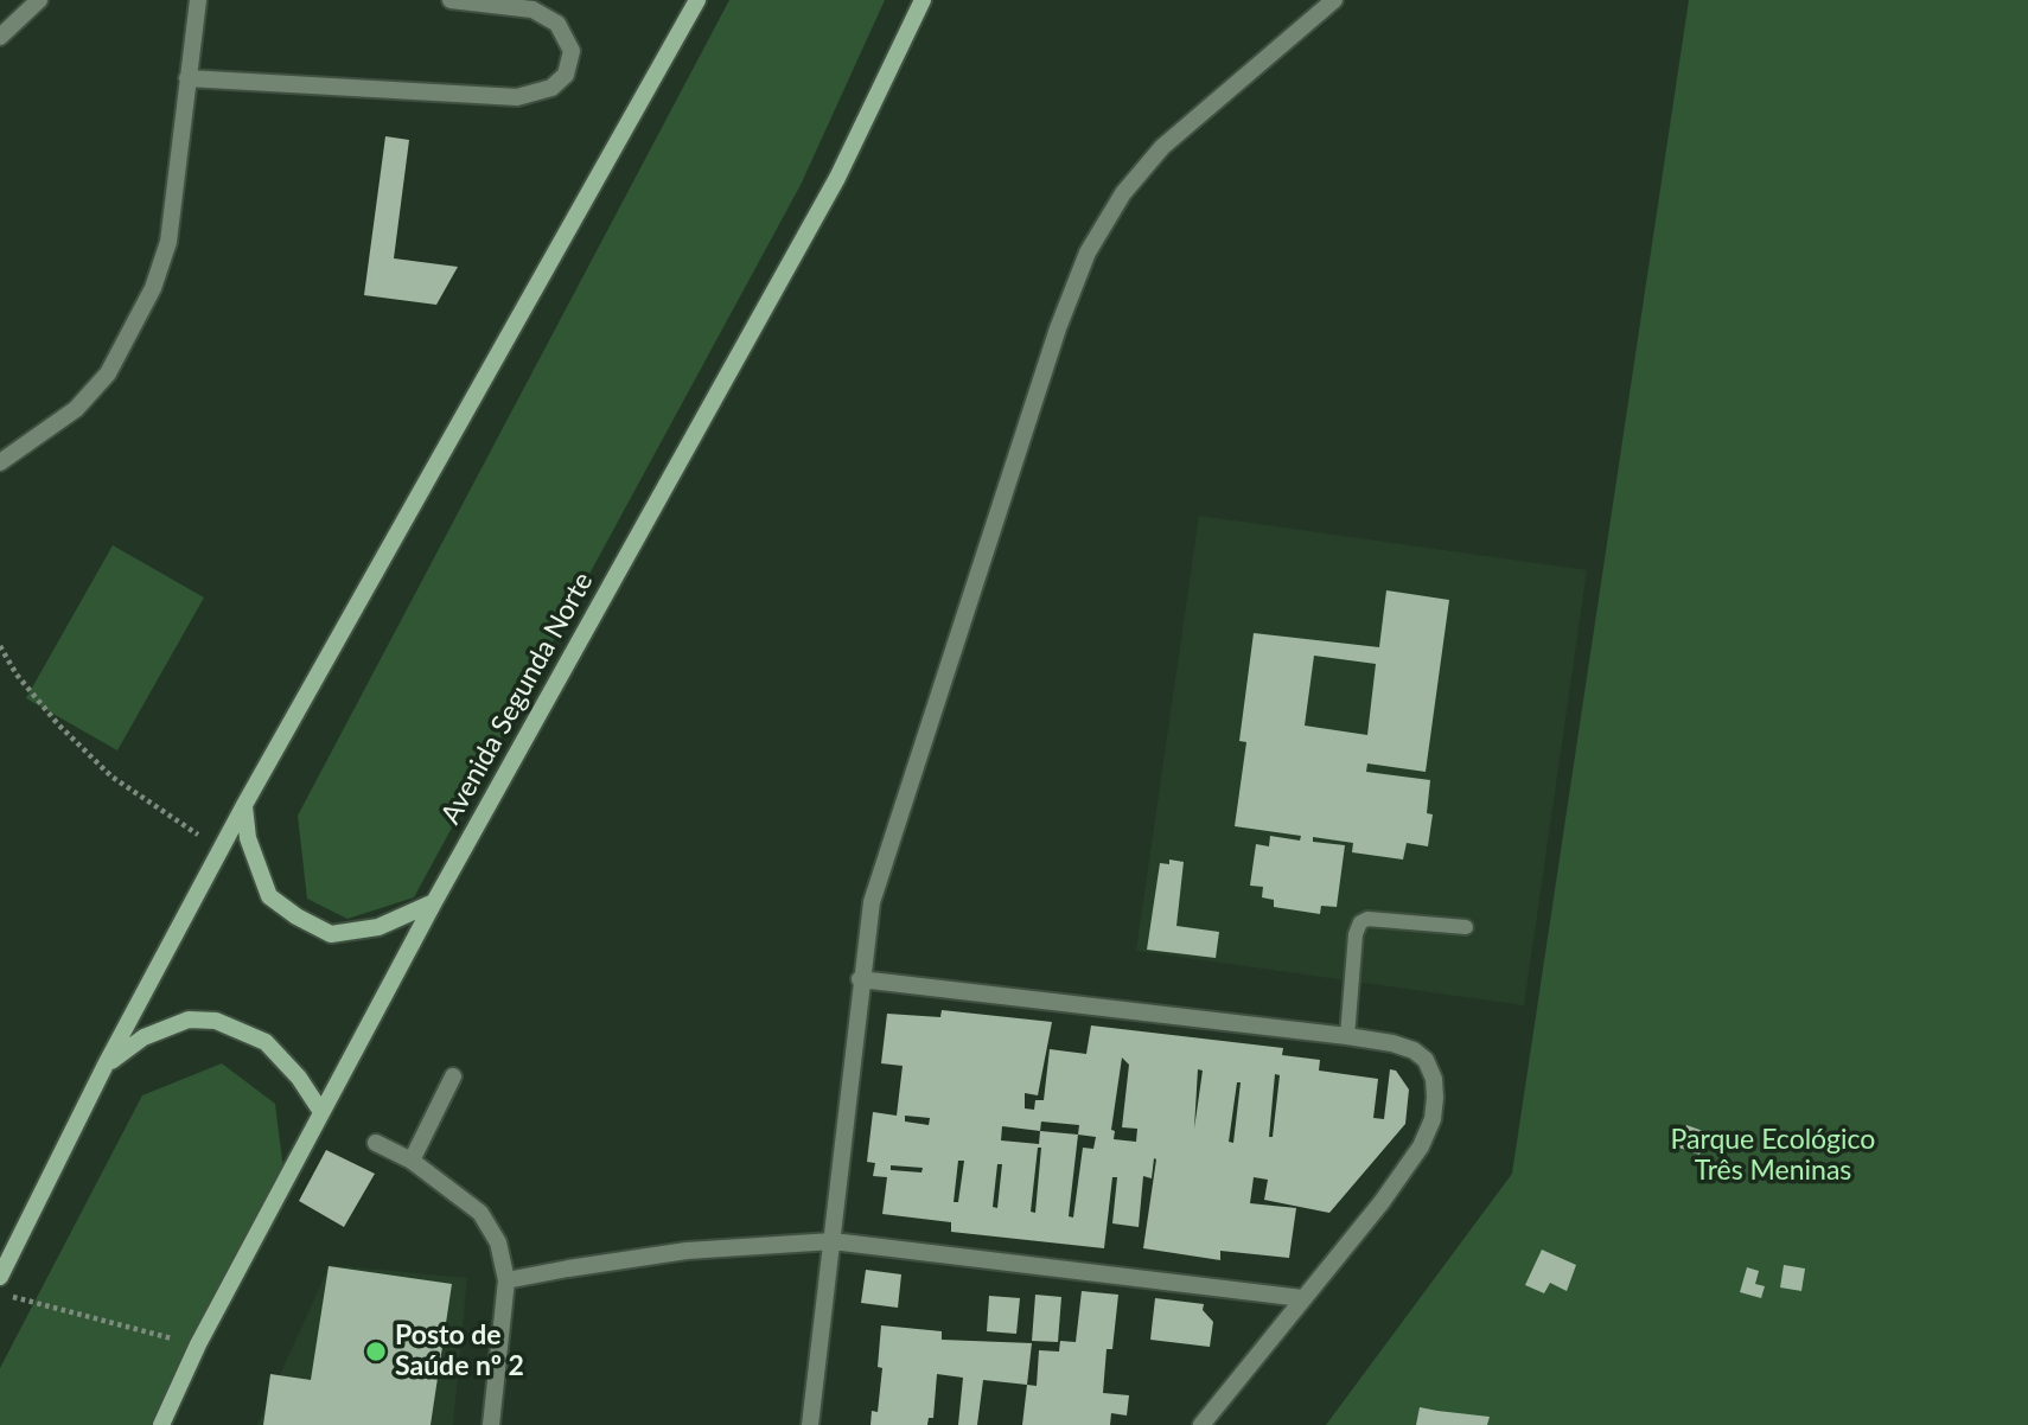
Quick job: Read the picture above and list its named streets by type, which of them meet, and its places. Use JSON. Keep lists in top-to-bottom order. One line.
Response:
{"streets":{"main road":["Avenida Segunda Norte"]},"parks":["Parque Ecológico Três Meninas"],"places":["Posto de Saúde nº 2"]}
